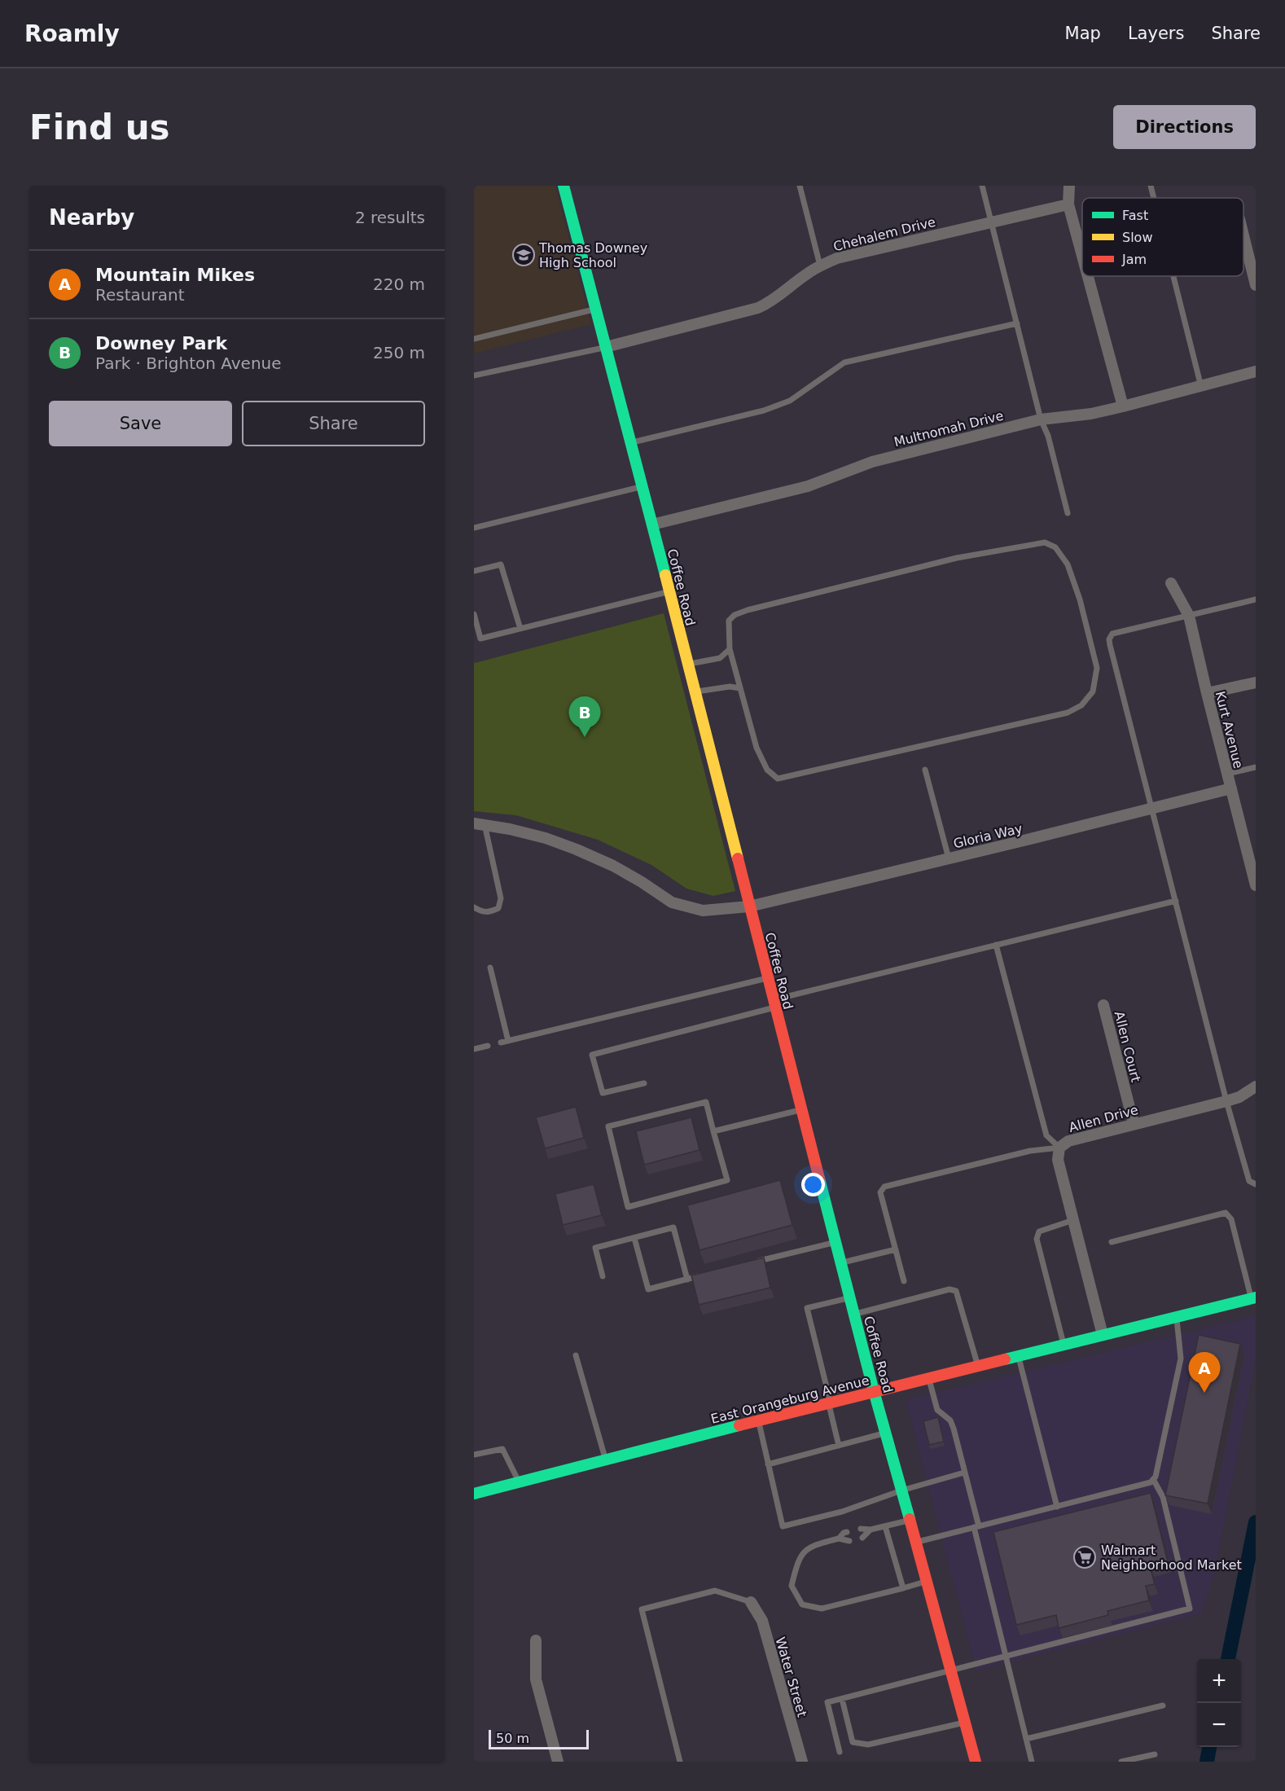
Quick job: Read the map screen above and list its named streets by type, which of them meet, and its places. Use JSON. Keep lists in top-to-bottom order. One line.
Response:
{"streets":{"main road":["Coffee Road","East Orangeburg Avenue"],"street":["Chehalem Drive","Multnomah Drive","Kurt Avenue","Gloria Way","Allen Court","Allen Drive","Water Street"]},"crossings":[["Chehalem Drive","Coffee Road"],["Multnomah Drive","Coffee Road"],["Coffee Road","Gloria Way"],["Coffee Road","East Orangeburg Avenue"],["Kurt Avenue","Gloria Way"],["Allen Court","Allen Drive"],["Allen Drive","East Orangeburg Avenue"]],"places":{"school or university":["Thomas Downey High School"],"supermarket":["Walmart Neighborhood Market"]},"legend":["Fast","Slow","Jam"],"scale_bar":"50 m","page":{"header":"Roamly","nav":["Map","Layers","Share"],"buttons":["Directions",["Save","Share"]],"title":"Find us","heading":["Nearby","2 results"],"list":[{"mark":"A","name":"Mountain Mikes","note":"Restaurant","value":"220 m"},{"mark":"B","name":"Downey Park","note":"Park · Brighton Avenue","value":"250 m"}],"pins":["B","A"],"map_buttons":["+","−"],"scale":"50 m"}}
